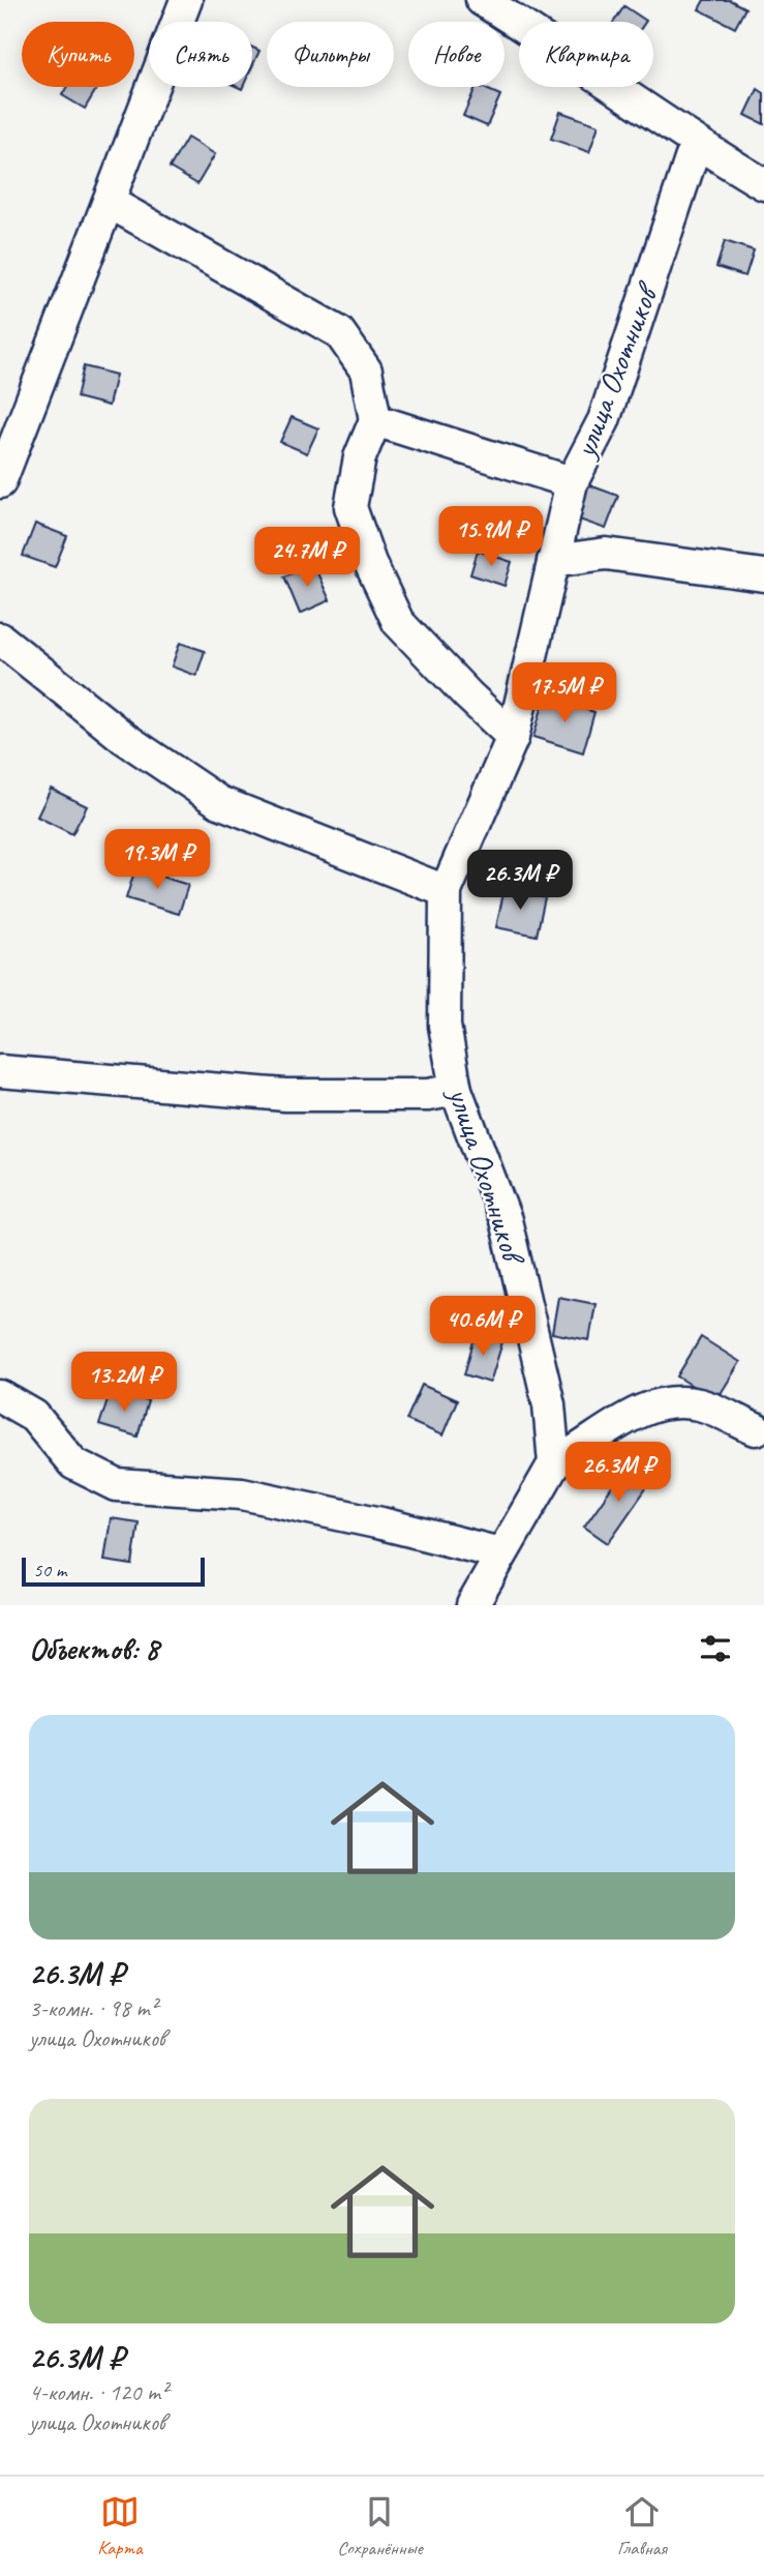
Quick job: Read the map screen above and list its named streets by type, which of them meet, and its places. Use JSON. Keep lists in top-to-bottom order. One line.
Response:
{"streets":{"street":["улица Охотников"]},"scale_bar":"50 m","page":{"chip":["Купить","Снять","Фильтры","Новое","Квартира"],"price":["15.9M ₽","24.7M ₽","17.5M ₽","19.3M ₽","26.3M ₽","40.6M ₽","13.2M ₽","26.3M ₽"],"scale":"50 m","heading":"Объектов: 8","list":[{"name":"26.3M ₽","note":"3-комн. · 98 m² · улица Охотников"},{"name":"26.3M ₽","note":"4-комн. · 120 m² · улица Охотников"}],"tabs":["Карта","Сохранённые","Главная"]}}
